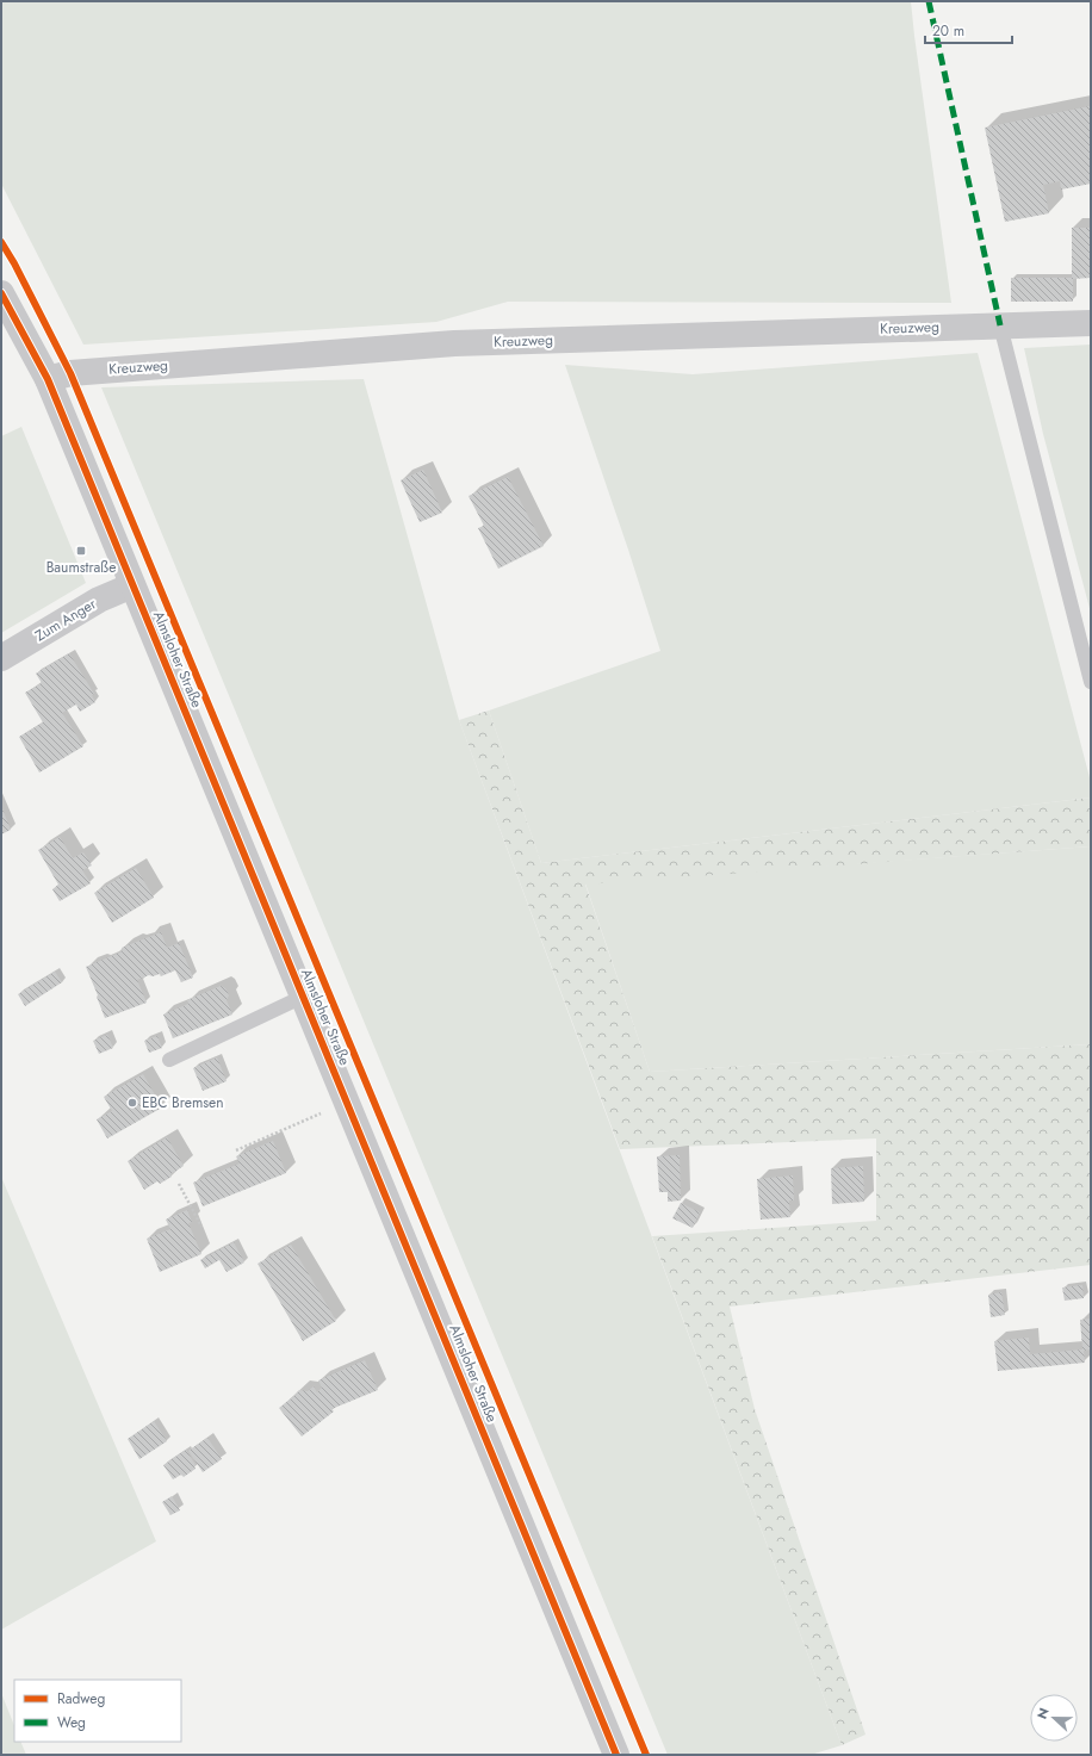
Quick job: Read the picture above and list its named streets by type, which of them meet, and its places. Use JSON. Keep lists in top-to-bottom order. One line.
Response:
{"streets":{"street":["Kreuzweg","Zum Anger","Almsloher Straße"]},"crossings":[["Kreuzweg","Almsloher Straße"],["Zum Anger","Almsloher Straße"]],"places":{"transit":["Baumstraße"],"other":["EBC Bremsen"]},"legend":["Radweg","Weg"],"scale_bar":"20 m","north":"left"}
